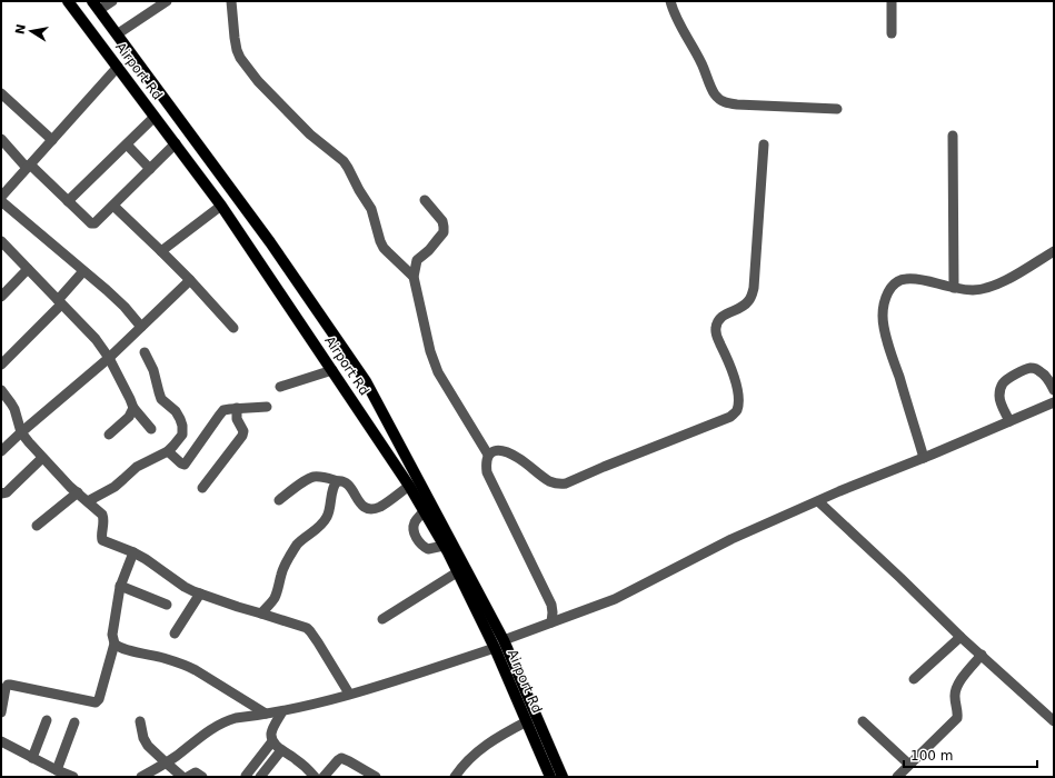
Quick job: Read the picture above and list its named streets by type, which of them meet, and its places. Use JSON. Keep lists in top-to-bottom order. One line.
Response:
{"streets":{"main road":["Airport Rd"]},"scale_bar":"100 m","north":"left"}
